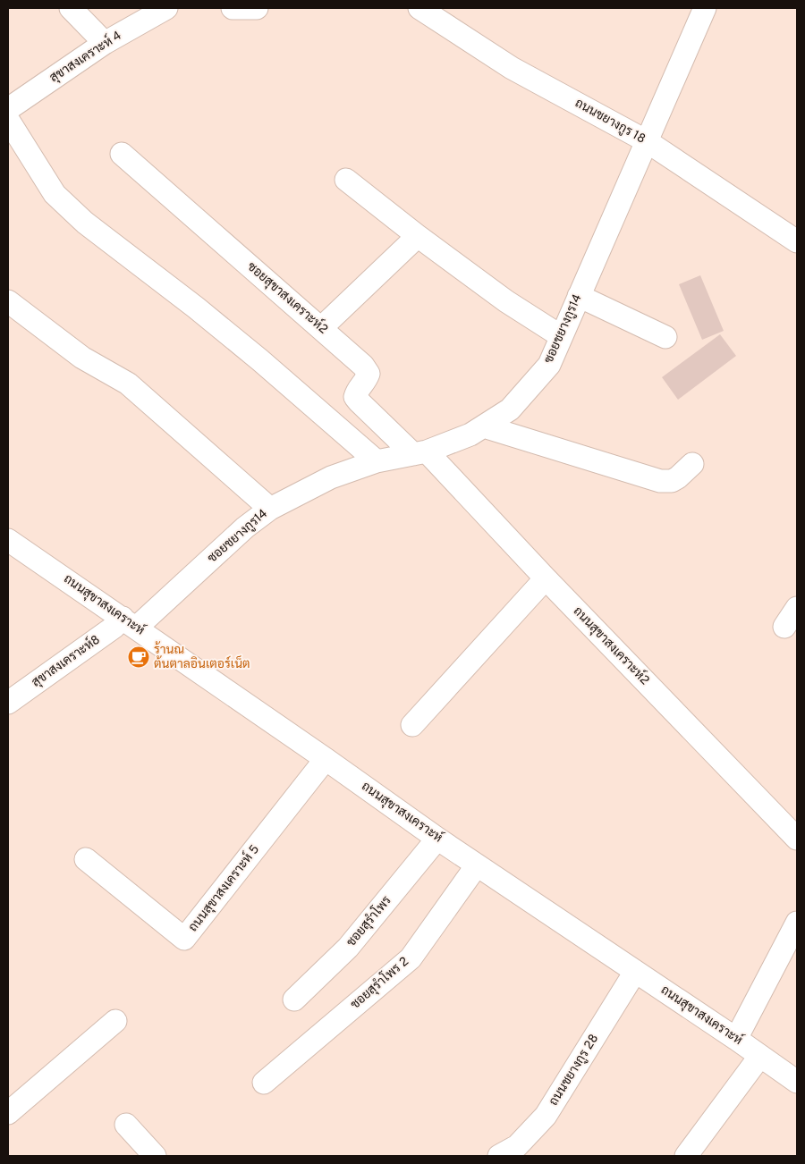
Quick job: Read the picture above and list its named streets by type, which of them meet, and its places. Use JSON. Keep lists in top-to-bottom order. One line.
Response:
{"streets":{"street":["สุขาสงเคราะห์ 4","ถนนชยางกูร 18","ซอยสุขาสงเคราะห์2","ซอยชยางกูร14","ถนนสุขาสงเคราะห์","ถนนสุขาสงเคราะห์2","สุขาสงเคราะห์8","ถนนสุขาสงเคราะห์ 5","ชอยสุรำโพร","ชอยสุรำโพร 2","ถนนชยางกูร 28"]},"crossings":[["ถนนชยางกูร 18","ซอยชยางกูร14"],["ซอยสุขาสงเคราะห์2","ซอยชยางกูร14"],["ซอยสุขาสงเคราะห์2","ถนนสุขาสงเคราะห์2"],["ซอยชยางกูร14","ถนนสุขาสงเคราะห์"],["ซอยชยางกูร14","ถนนสุขาสงเคราะห์2"],["ซอยชยางกูร14","สุขาสงเคราะห์8"],["ถนนสุขาสงเคราะห์","สุขาสงเคราะห์8"],["ถนนสุขาสงเคราะห์","ถนนสุขาสงเคราะห์ 5"],["ถนนสุขาสงเคราะห์","ชอยสุรำโพร"],["ถนนสุขาสงเคราะห์","ชอยสุรำโพร 2"],["ถนนสุขาสงเคราะห์","ถนนชยางกูร 28"]],"places":{"cafe":["ร้านณ ต้นตาลอินเตอร์เน็ต"]}}
